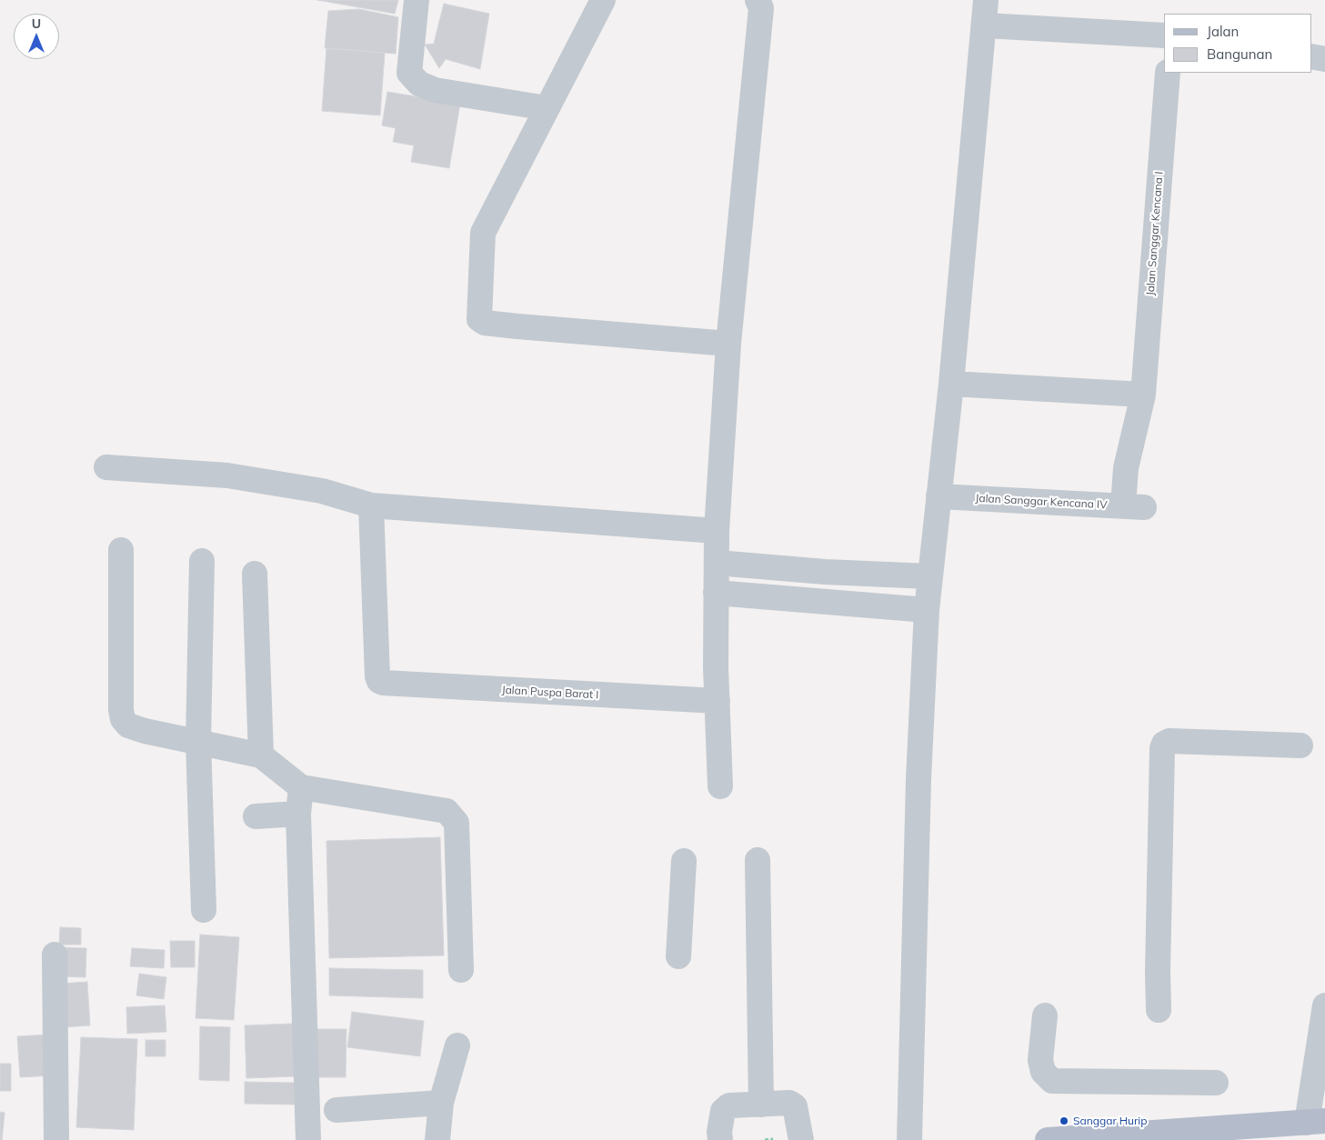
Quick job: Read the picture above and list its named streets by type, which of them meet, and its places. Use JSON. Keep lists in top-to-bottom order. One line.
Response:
{"streets":{"street":["Jalan Sanggar Kencana I","Jalan Sanggar Kencana IV","Jalan Puspa Barat I"]},"crossings":[["Jalan Sanggar Kencana I","Jalan Sanggar Kencana IV"]],"places":["Sanggar Hurip"],"legend":["Jalan","Bangunan"],"north":"top"}
